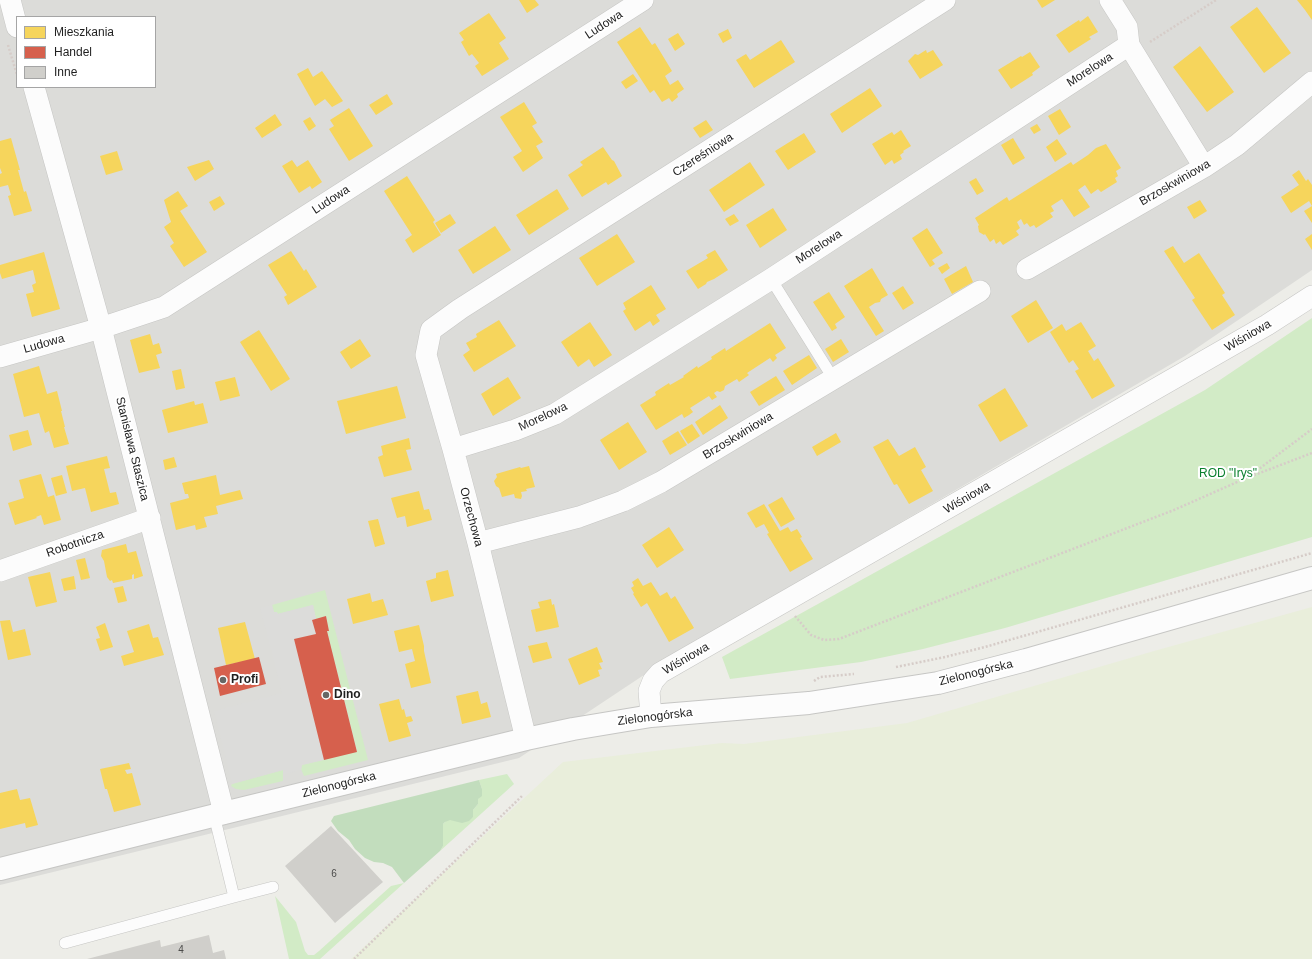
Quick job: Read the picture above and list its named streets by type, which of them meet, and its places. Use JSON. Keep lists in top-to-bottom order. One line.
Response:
{"streets":{"street":["Ludowa","Morelowa","Czereśniowa","Brzoskwiniowa","Wiśniowa","Stanisława Staszica","Orzechowa","Robotnicza","Zielonogórska"]},"crossings":[["Ludowa","Stanisława Staszica"],["Morelowa","Orzechowa"],["Czereśniowa","Orzechowa"],["Brzoskwiniowa","Orzechowa"],["Wiśniowa","Zielonogórska"],["Stanisława Staszica","Robotnicza"],["Stanisława Staszica","Zielonogórska"],["Orzechowa","Zielonogórska"]],"parks":["ROD \"Irys\""],"places":["Profi","Dino"],"house_numbers":["6","4"],"legend":["Mieszkania","Handel","Inne"]}
